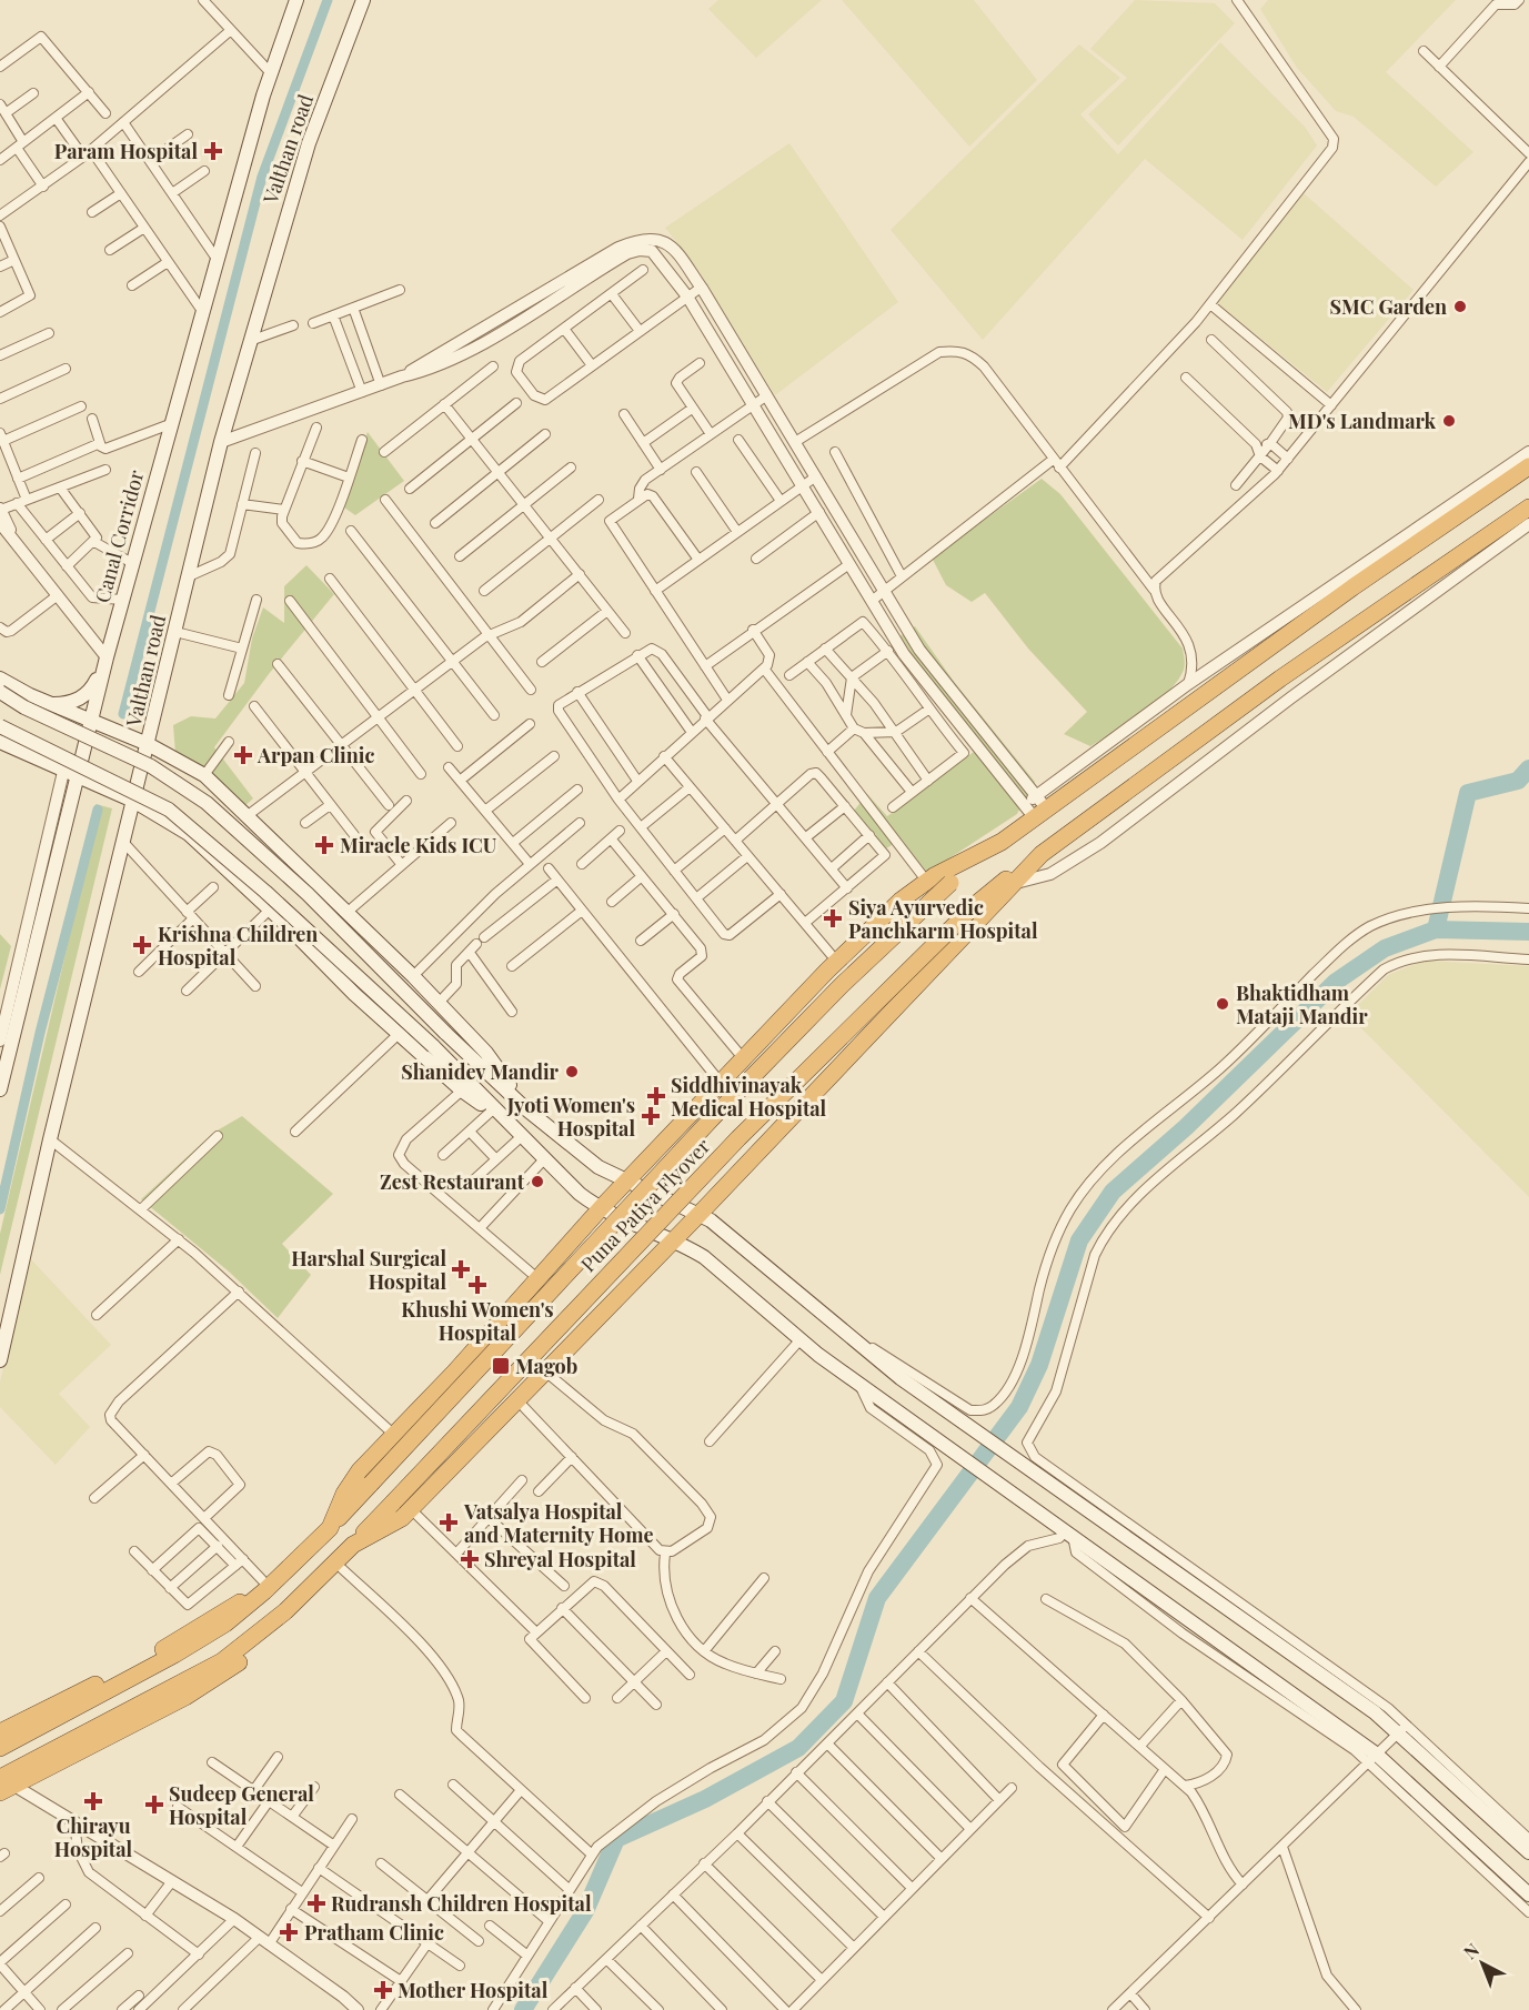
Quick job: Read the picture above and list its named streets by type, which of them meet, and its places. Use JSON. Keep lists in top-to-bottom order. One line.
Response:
{"streets":{"highway":["Puna Patiya Flyover"],"main road":["Valthan road","Canal Corridor"]},"places":{"health":["Param Hospital","Arpan Clinic","Miracle Kids ICU","Siya Ayurvedic Panchkarm Hospital","Krishna Children Hospital","Siddhivinayak Medical Hospital","Jyoti Women's Hospital","Harshal Surgical Hospital","Khushi Women's Hospital","Vatsalya Hospital and Maternity Home","Shreyal Hospital","Chirayu Hospital","Sudeep General Hospital","Rudransh Children Hospital","Pratham Clinic","Mother Hospital"],"other":["SMC Garden","MD's Landmark","Bhaktidham Mataji Mandir","Shanidev Mandir","Zest Restaurant"],"transit":["Magob"]},"north":"top left"}
